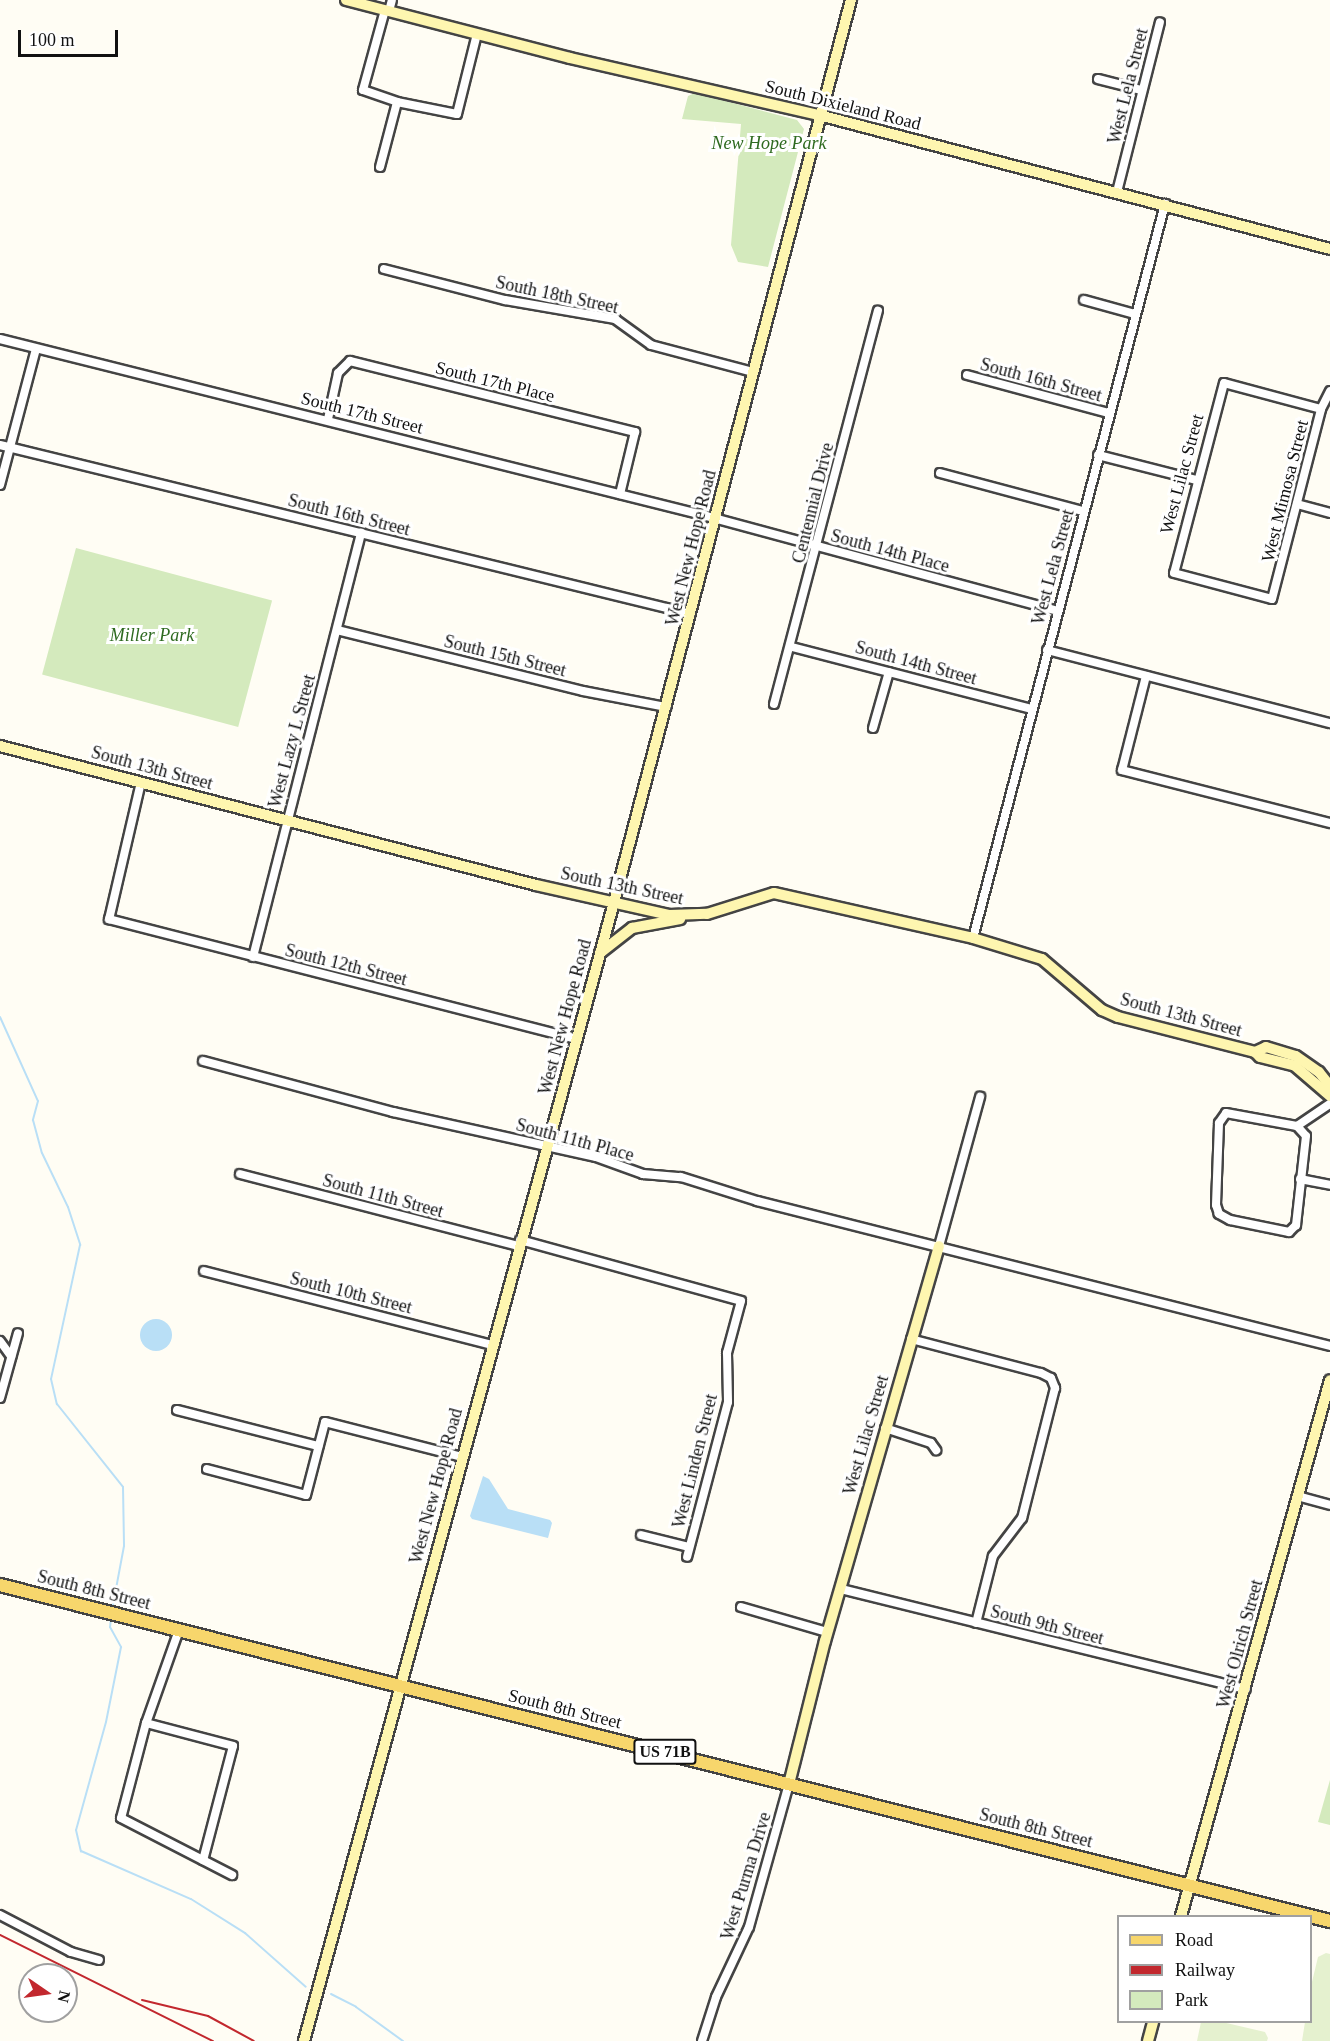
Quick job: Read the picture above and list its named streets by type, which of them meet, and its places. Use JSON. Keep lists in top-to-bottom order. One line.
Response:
{"streets":{"main road":["South Dixieland Road","West Lilac Street","West New Hope Road","South 13th Street","South 8th Street","West Olrich Street","US 71B"],"street":["West Lela Street","South 18th Street","South 16th Street","South 17th Place","South 17th Street","West Mimosa Street","Centennial Drive","South 14th Place","South 15th Street","South 14th Street","West Lazy L Street","South 12th Street","South 11th Place","South 11th Street","South 10th Street","West Linden Street","South 9th Street","West Purma Drive"]},"crossings":[["West Lela Street","South Dixieland Road"],["West Lela Street","South 16th Street"],["West Lela Street","South 14th Place"],["West Lela Street","South 14th Street"],["West Lela Street","South 13th Street"],["South Dixieland Road","West New Hope Road"],["South 18th Street","West New Hope Road"],["South 16th Street","West New Hope Road"],["South 16th Street","West Lazy L Street"],["South 17th Place","South 17th Street"],["South 17th Street","West New Hope Road"],["South 17th Street","South 14th Place"],["West Lilac Street","West Mimosa Street"],["West Lilac Street","South 11th Place"],["West Lilac Street","South 8th Street"],["West Lilac Street","South 9th Street"],["West Lilac Street","West Purma Drive"],["Centennial Drive","South 14th Place"],["Centennial Drive","South 14th Street"],["West New Hope Road","South 14th Place"],["West New Hope Road","South 15th Street"],["West New Hope Road","South 13th Street"],["West New Hope Road","South 12th Street"],["West New Hope Road","South 11th Place"],["West New Hope Road","South 11th Street"],["West New Hope Road","South 10th Street"],["West New Hope Road","South 8th Street"],["South 15th Street","West Lazy L Street"],["West Lazy L Street","South 13th Street"],["West Lazy L Street","South 12th Street"],["South 13th Street","South 12th Street"],["South 11th Street","West Linden Street"],["South 8th Street","West Olrich Street"],["South 8th Street","West Purma Drive"],["South 9th Street","West Olrich Street"]],"parks":["New Hope Park","Miller Park"],"legend":["Road","Railway","Park"],"scale_bar":"100 m","north":"right"}
